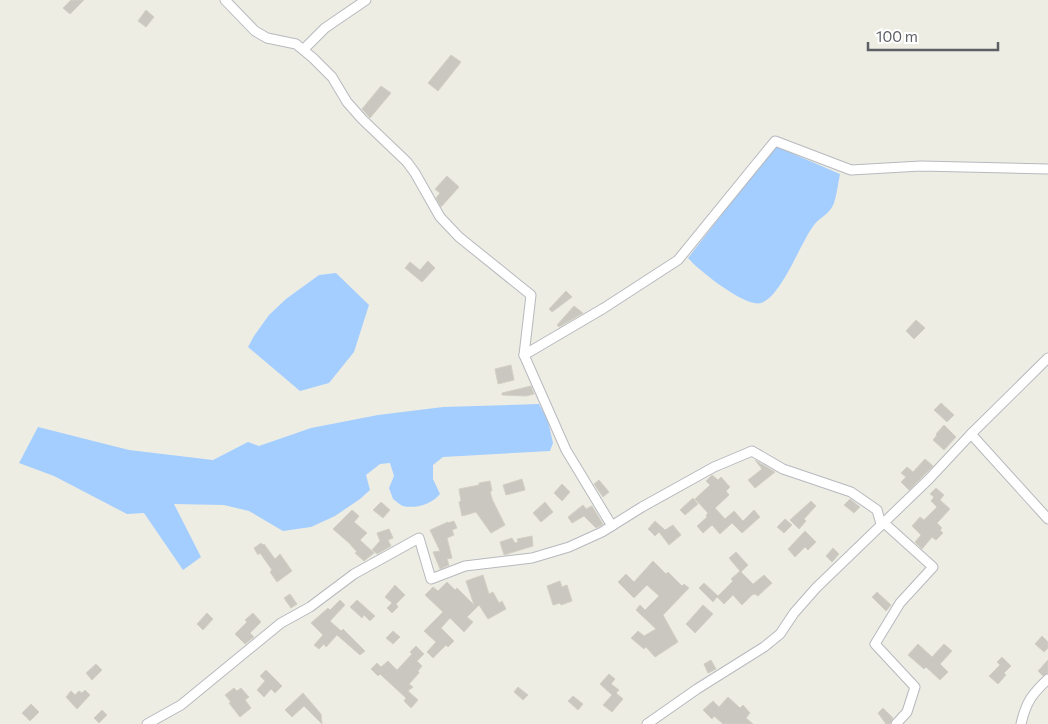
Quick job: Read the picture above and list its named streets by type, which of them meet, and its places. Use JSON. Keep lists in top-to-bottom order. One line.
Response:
{"scale_bar":"100 m"}
